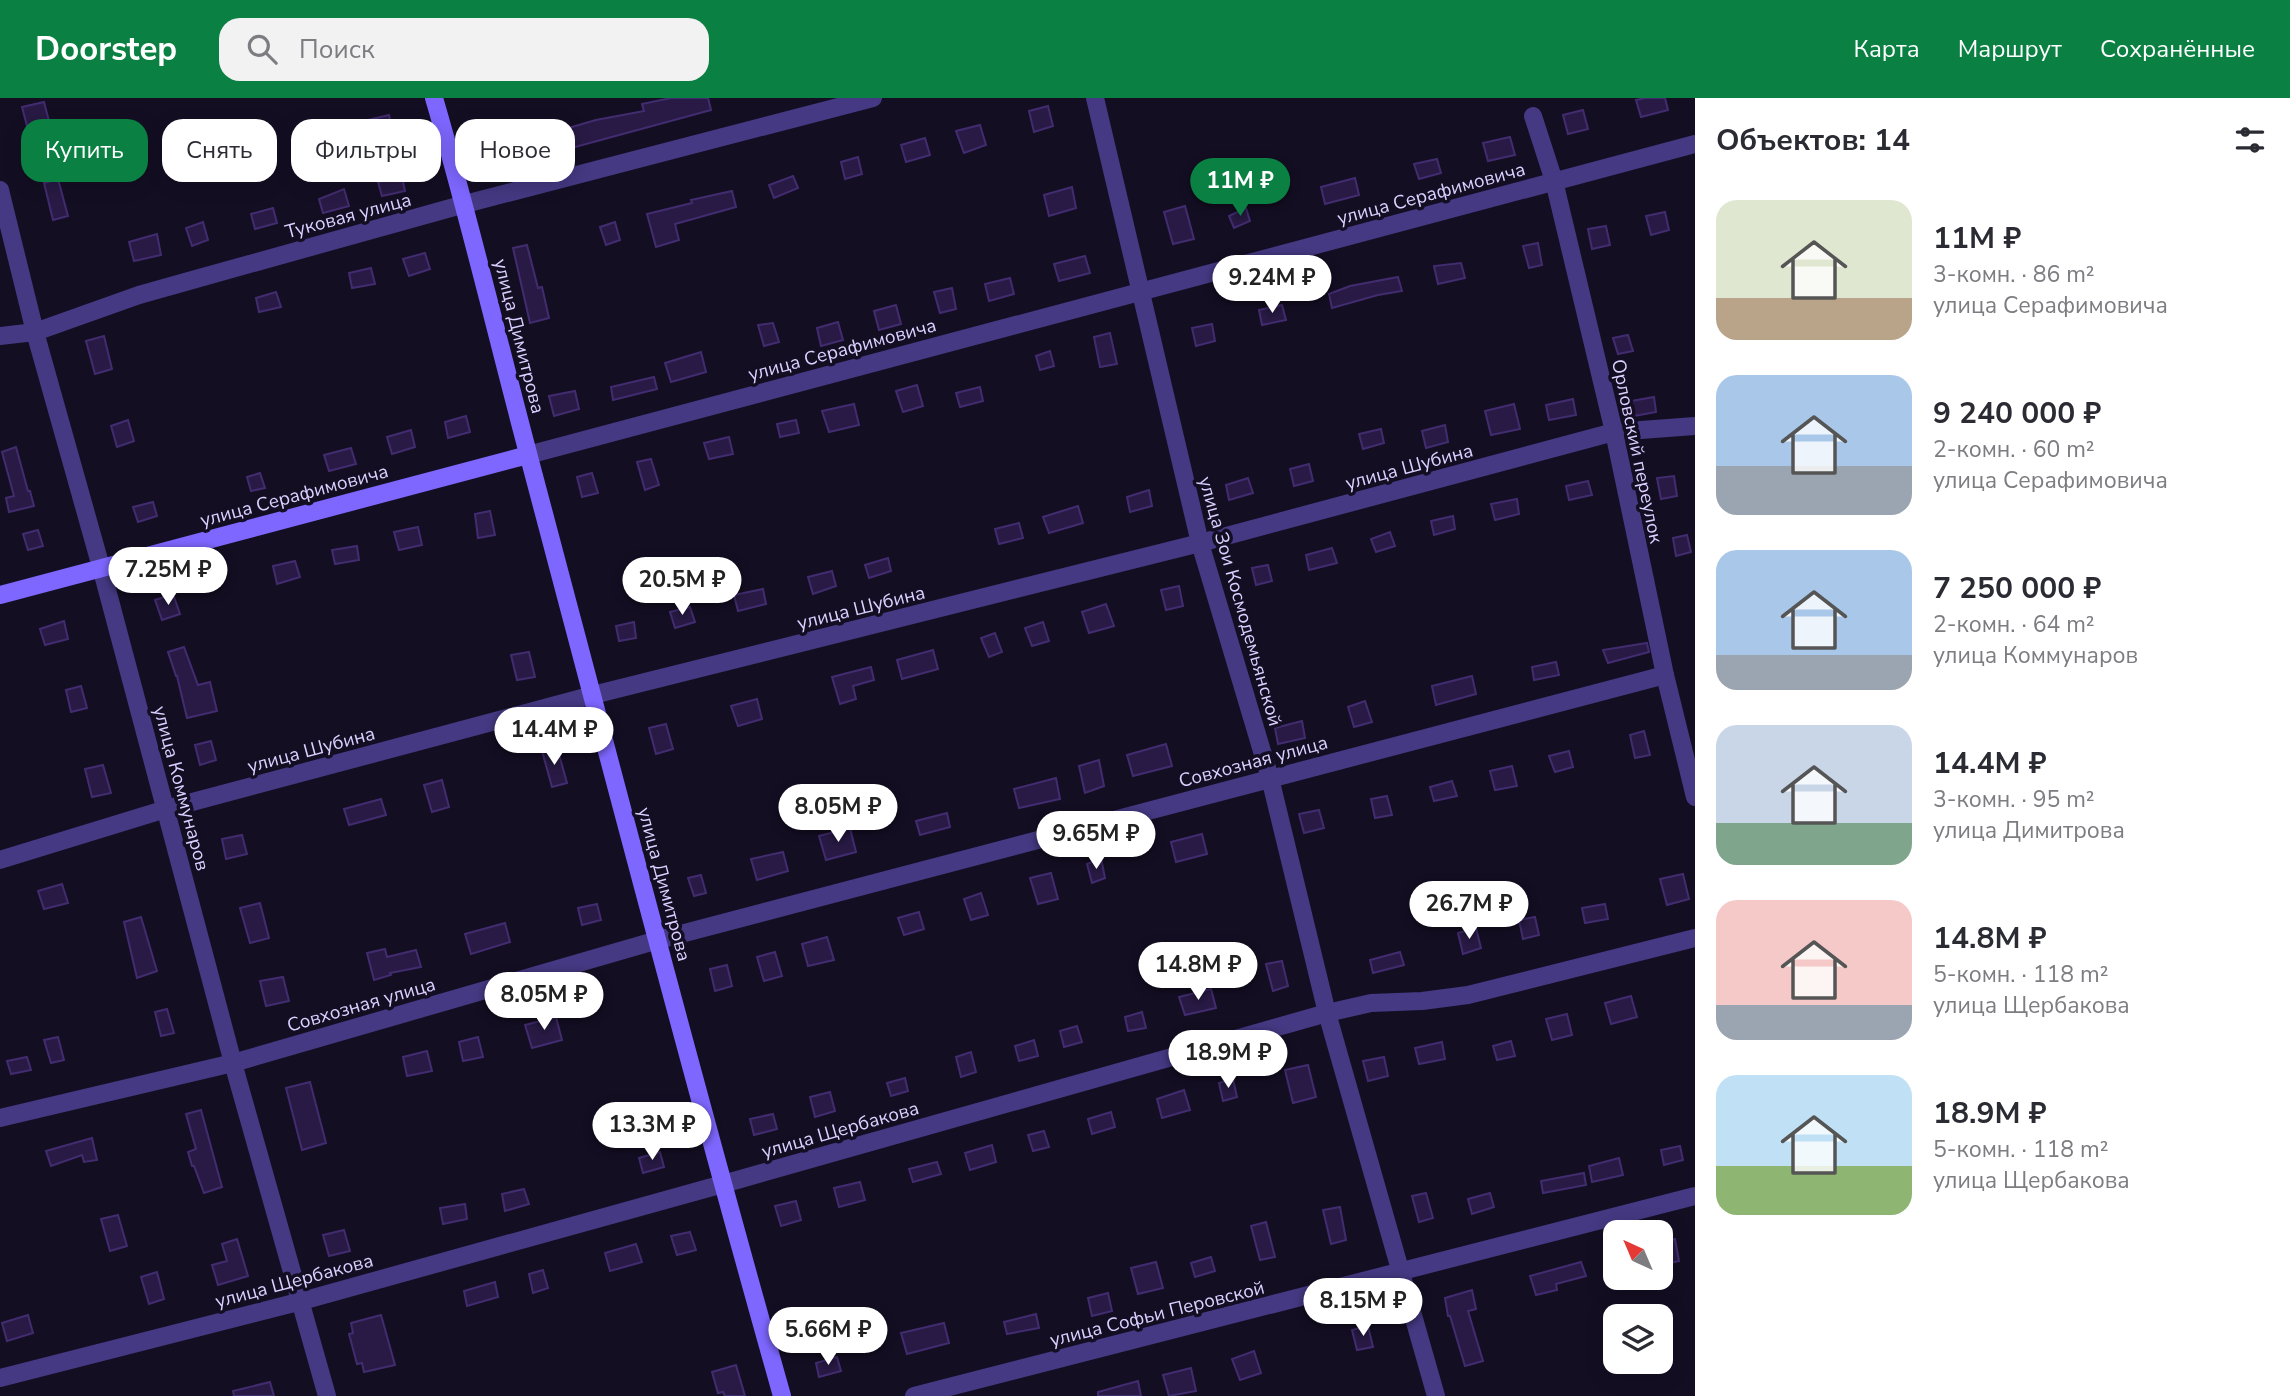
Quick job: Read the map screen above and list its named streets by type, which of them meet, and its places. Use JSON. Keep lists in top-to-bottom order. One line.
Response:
{"streets":{"street":["улица Серафимовича","Туковая улица","улица Димитрова","Орловский переулок","улица Шубина","улица Зои Космодемьянской","Совхозная улица","улица Коммунаров","улица Щербакова","улица Софьи Перовской"]},"crossings":[["улица Серафимовича","улица Димитрова"],["улица Серафимовича","Орловский переулок"],["улица Серафимовича","улица Зои Космодемьянской"],["улица Серафимовича","улица Коммунаров"],["Туковая улица","улица Димитрова"],["Туковая улица","улица Коммунаров"],["улица Димитрова","улица Шубина"],["улица Димитрова","Совхозная улица"],["улица Димитрова","улица Щербакова"],["Орловский переулок","улица Шубина"],["Орловский переулок","Совхозная улица"],["улица Шубина","улица Зои Космодемьянской"],["улица Шубина","улица Коммунаров"],["улица Зои Космодемьянской","Совхозная улица"],["улица Зои Космодемьянской","улица Щербакова"],["улица Зои Космодемьянской","улица Софьи Перовской"],["Совхозная улица","улица Коммунаров"],["улица Коммунаров","улица Щербакова"]],"north":"top left","page":{"header":"Doorstep","search":"Поиск","nav":["Карта","Маршрут","Сохранённые"],"heading":"Объектов: 14","chip":["Купить","Снять","Фильтры","Новое"],"price":["11M ₽","9.24M ₽","7.25M ₽","20.5M ₽","14.4M ₽","8.05M ₽","9.65M ₽","26.7M ₽","14.8M ₽","8.05M ₽","18.9M ₽","13.3M ₽","8.15M ₽","5.66M ₽"],"list":[{"name":"11M ₽","note":"3-комн. · 86 m² · улица Серафимовича"},{"name":"9 240 000 ₽","note":"2-комн. · 60 m² · улица Серафимовича"},{"name":"7 250 000 ₽","note":"2-комн. · 64 m² · улица Коммунаров"},{"name":"14.4M ₽","note":"3-комн. · 95 m² · улица Димитрова"},{"name":"14.8M ₽","note":"5-комн. · 118 m² · улица Щербакова"},{"name":"18.9M ₽","note":"5-комн. · 118 m² · улица Щербакова"}]}}
